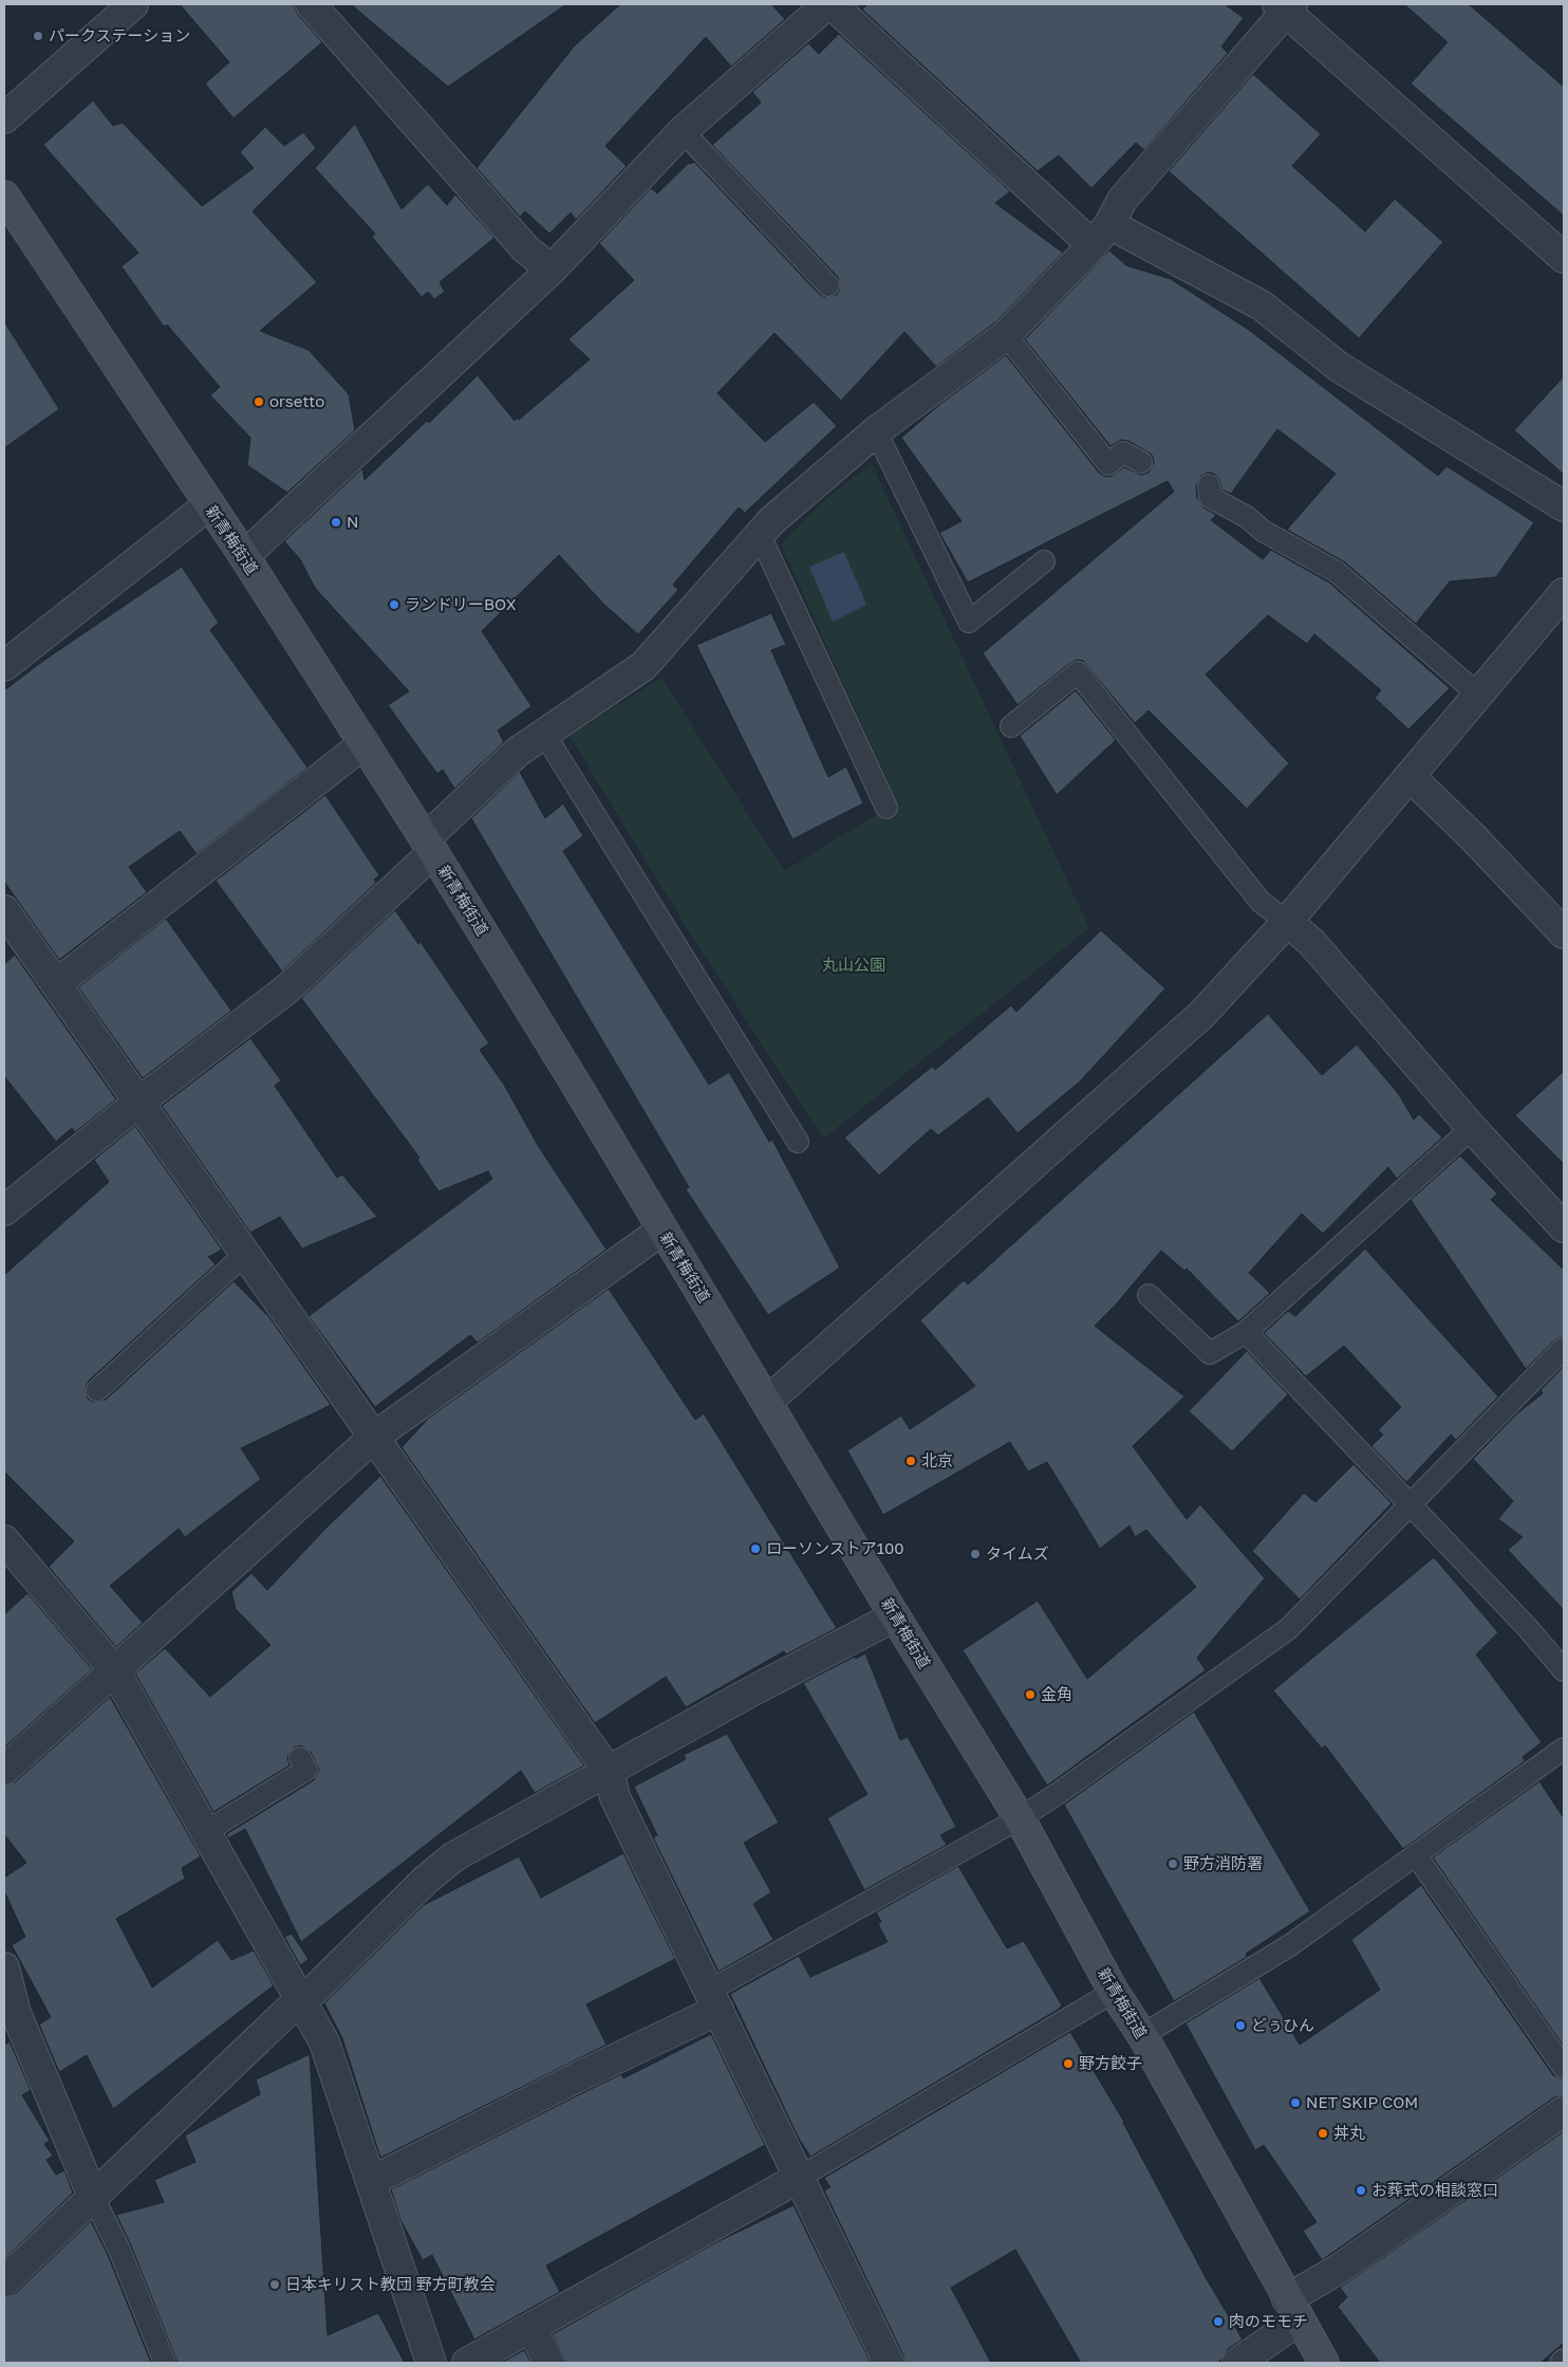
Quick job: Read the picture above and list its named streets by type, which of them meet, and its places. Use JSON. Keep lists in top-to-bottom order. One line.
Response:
{"streets":{"main road":["新青梅街道"]},"parks":["丸山公園"],"places":["パークステーション","orsetto","N","ランドリーBOX","北京","ローソンストア100","タイムズ","金角","野方消防署","どぅひん","野方餃子","NET SKIP COM","丼丸","お葬式の相談窓口","日本キリスト教団 野方町教会","肉のモモチ"]}
